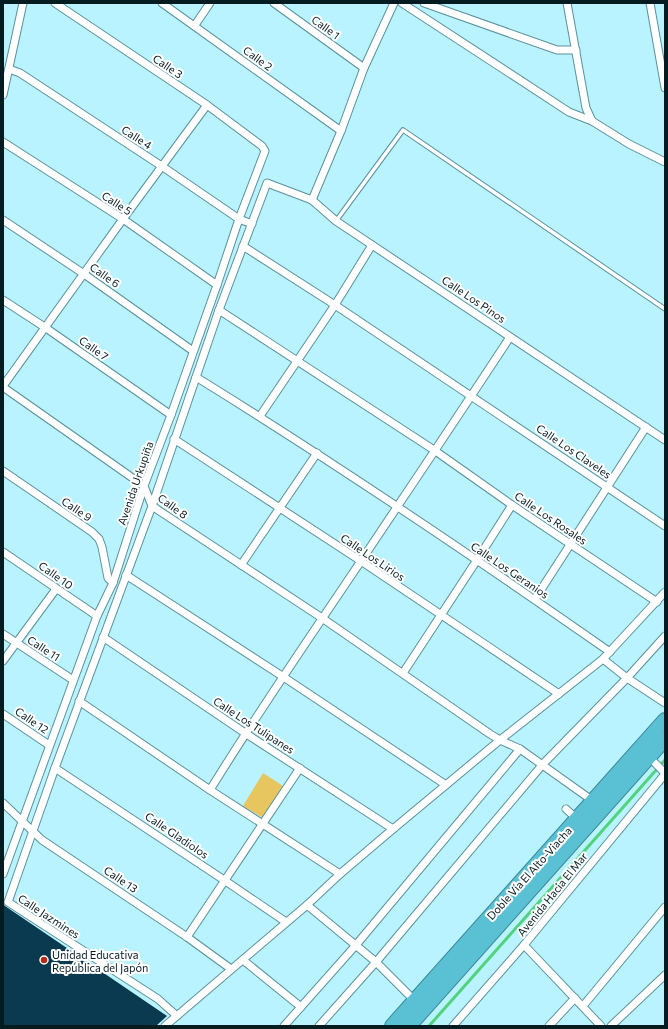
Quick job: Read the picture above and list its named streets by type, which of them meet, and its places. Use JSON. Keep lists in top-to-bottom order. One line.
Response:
{"streets":{"highway":["Doble Vía El Alto-Viacha"],"street":["Calle 1","Calle 2","Calle 3","Calle 4","Calle 5","Calle 6","Calle Los Pinos","Calle 7","Calle Los Claveles","Avenida Urkupiña","Calle 8","Calle 9","Calle Los Rosales","Calle Los Lirios","Calle Los Geranios","Calle 10","Calle 11","Calle 12","Calle Los Tulipanes","Calle Gladiolos","Calle 13","Avenida Hacia El Mar","Calle Jazmines"]},"crossings":[["Calle 3","Avenida Urkupiña"],["Calle 4","Calle Los Pinos"],["Calle 4","Avenida Urkupiña"],["Calle 5","Avenida Urkupiña"],["Calle 6","Avenida Urkupiña"],["Calle 7","Avenida Urkupiña"],["Avenida Urkupiña","Calle 8"],["Avenida Urkupiña","Calle 9"],["Avenida Urkupiña","Calle 10"],["Avenida Urkupiña","Calle 11"],["Avenida Urkupiña","Calle 12"],["Avenida Urkupiña","Calle 13"],["Calle 8","Doble Vía El Alto-Viacha"],["Calle 13","Calle Jazmines"]],"places":["Unidad Educativa República del Japón"]}
